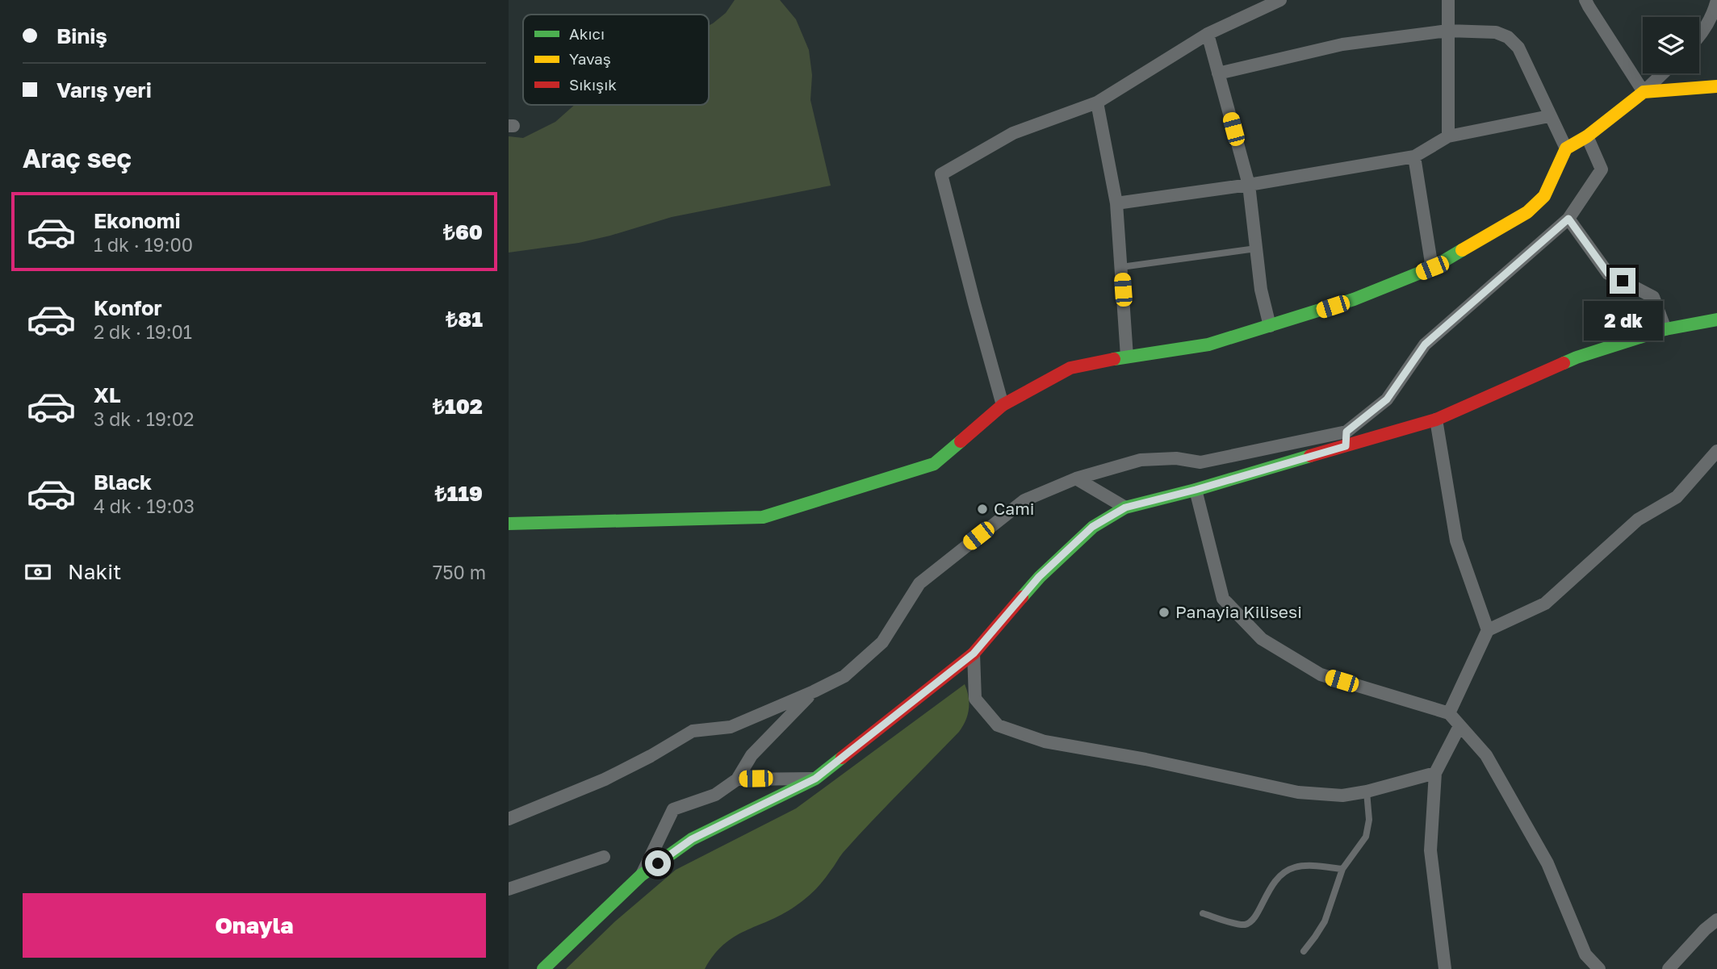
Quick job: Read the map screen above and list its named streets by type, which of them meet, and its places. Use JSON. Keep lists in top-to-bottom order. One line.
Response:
{"places":["Cami","Panayia Kilisesi"],"legend":["Akıcı","Yavaş","Sıkışık"],"page":{"banner":["Biniş","Varış yeri"],"heading":"Araç seç","list":[{"name":"Ekonomi","note":"1 dk · 19:00","value":"₺60"},{"name":"Konfor","note":"2 dk · 19:01","value":"₺81"},{"name":"XL","note":"3 dk · 19:02","value":"₺102"},{"name":"Black","note":"4 dk · 19:03","value":"₺119"}],"bubble":"2 dk","pay":["Nakit","750 m"],"buttons":"Onayla"}}
